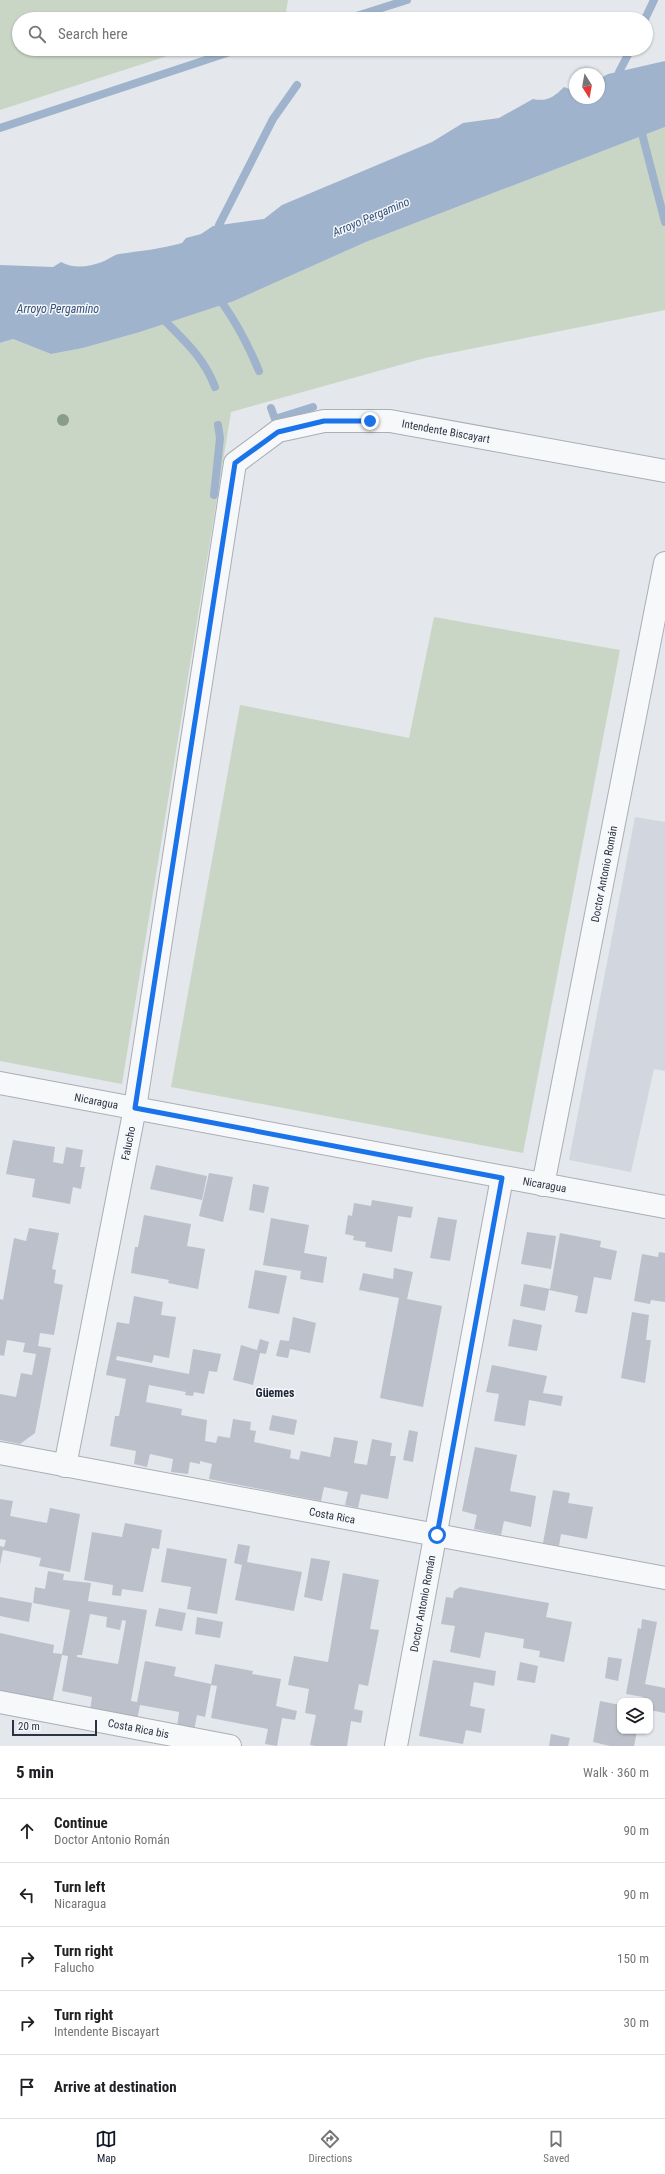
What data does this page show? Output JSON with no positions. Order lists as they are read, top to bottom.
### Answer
{
  "streets": {
    "street": [
      "Intendente Biscayart",
      "Doctor Antonio Román",
      "Nicaragua",
      "Falucho",
      "Costa Rica",
      "Costa Rica bis"
    ]
  },
  "crossings": [
    ["Intendente Biscayart", "Falucho"],
    ["Doctor Antonio Román", "Nicaragua"],
    ["Doctor Antonio Román", "Costa Rica"],
    ["Nicaragua", "Falucho"],
    ["Falucho", "Costa Rica"]
  ],
  "districts": ["Güemes"],
  "water": ["Arroyo Pergamino"],
  "scale_bar": "20 m",
  "north": "bottom",
  "page": {
    "search": "Search here",
    "scale": "20 m",
    "heading": ["5 min", "Walk · 360 m"],
    "list": [
      ["Continue", "Doctor Antonio Román", "90 m"],
      ["Turn left", "Nicaragua", "90 m"],
      ["Turn right", "Falucho", "150 m"],
      ["Turn right", "Intendente Biscayart", "30 m"],
      "Arrive at destination"
    ],
    "nav": ["Map", "Directions", "Saved"]
  }
}
